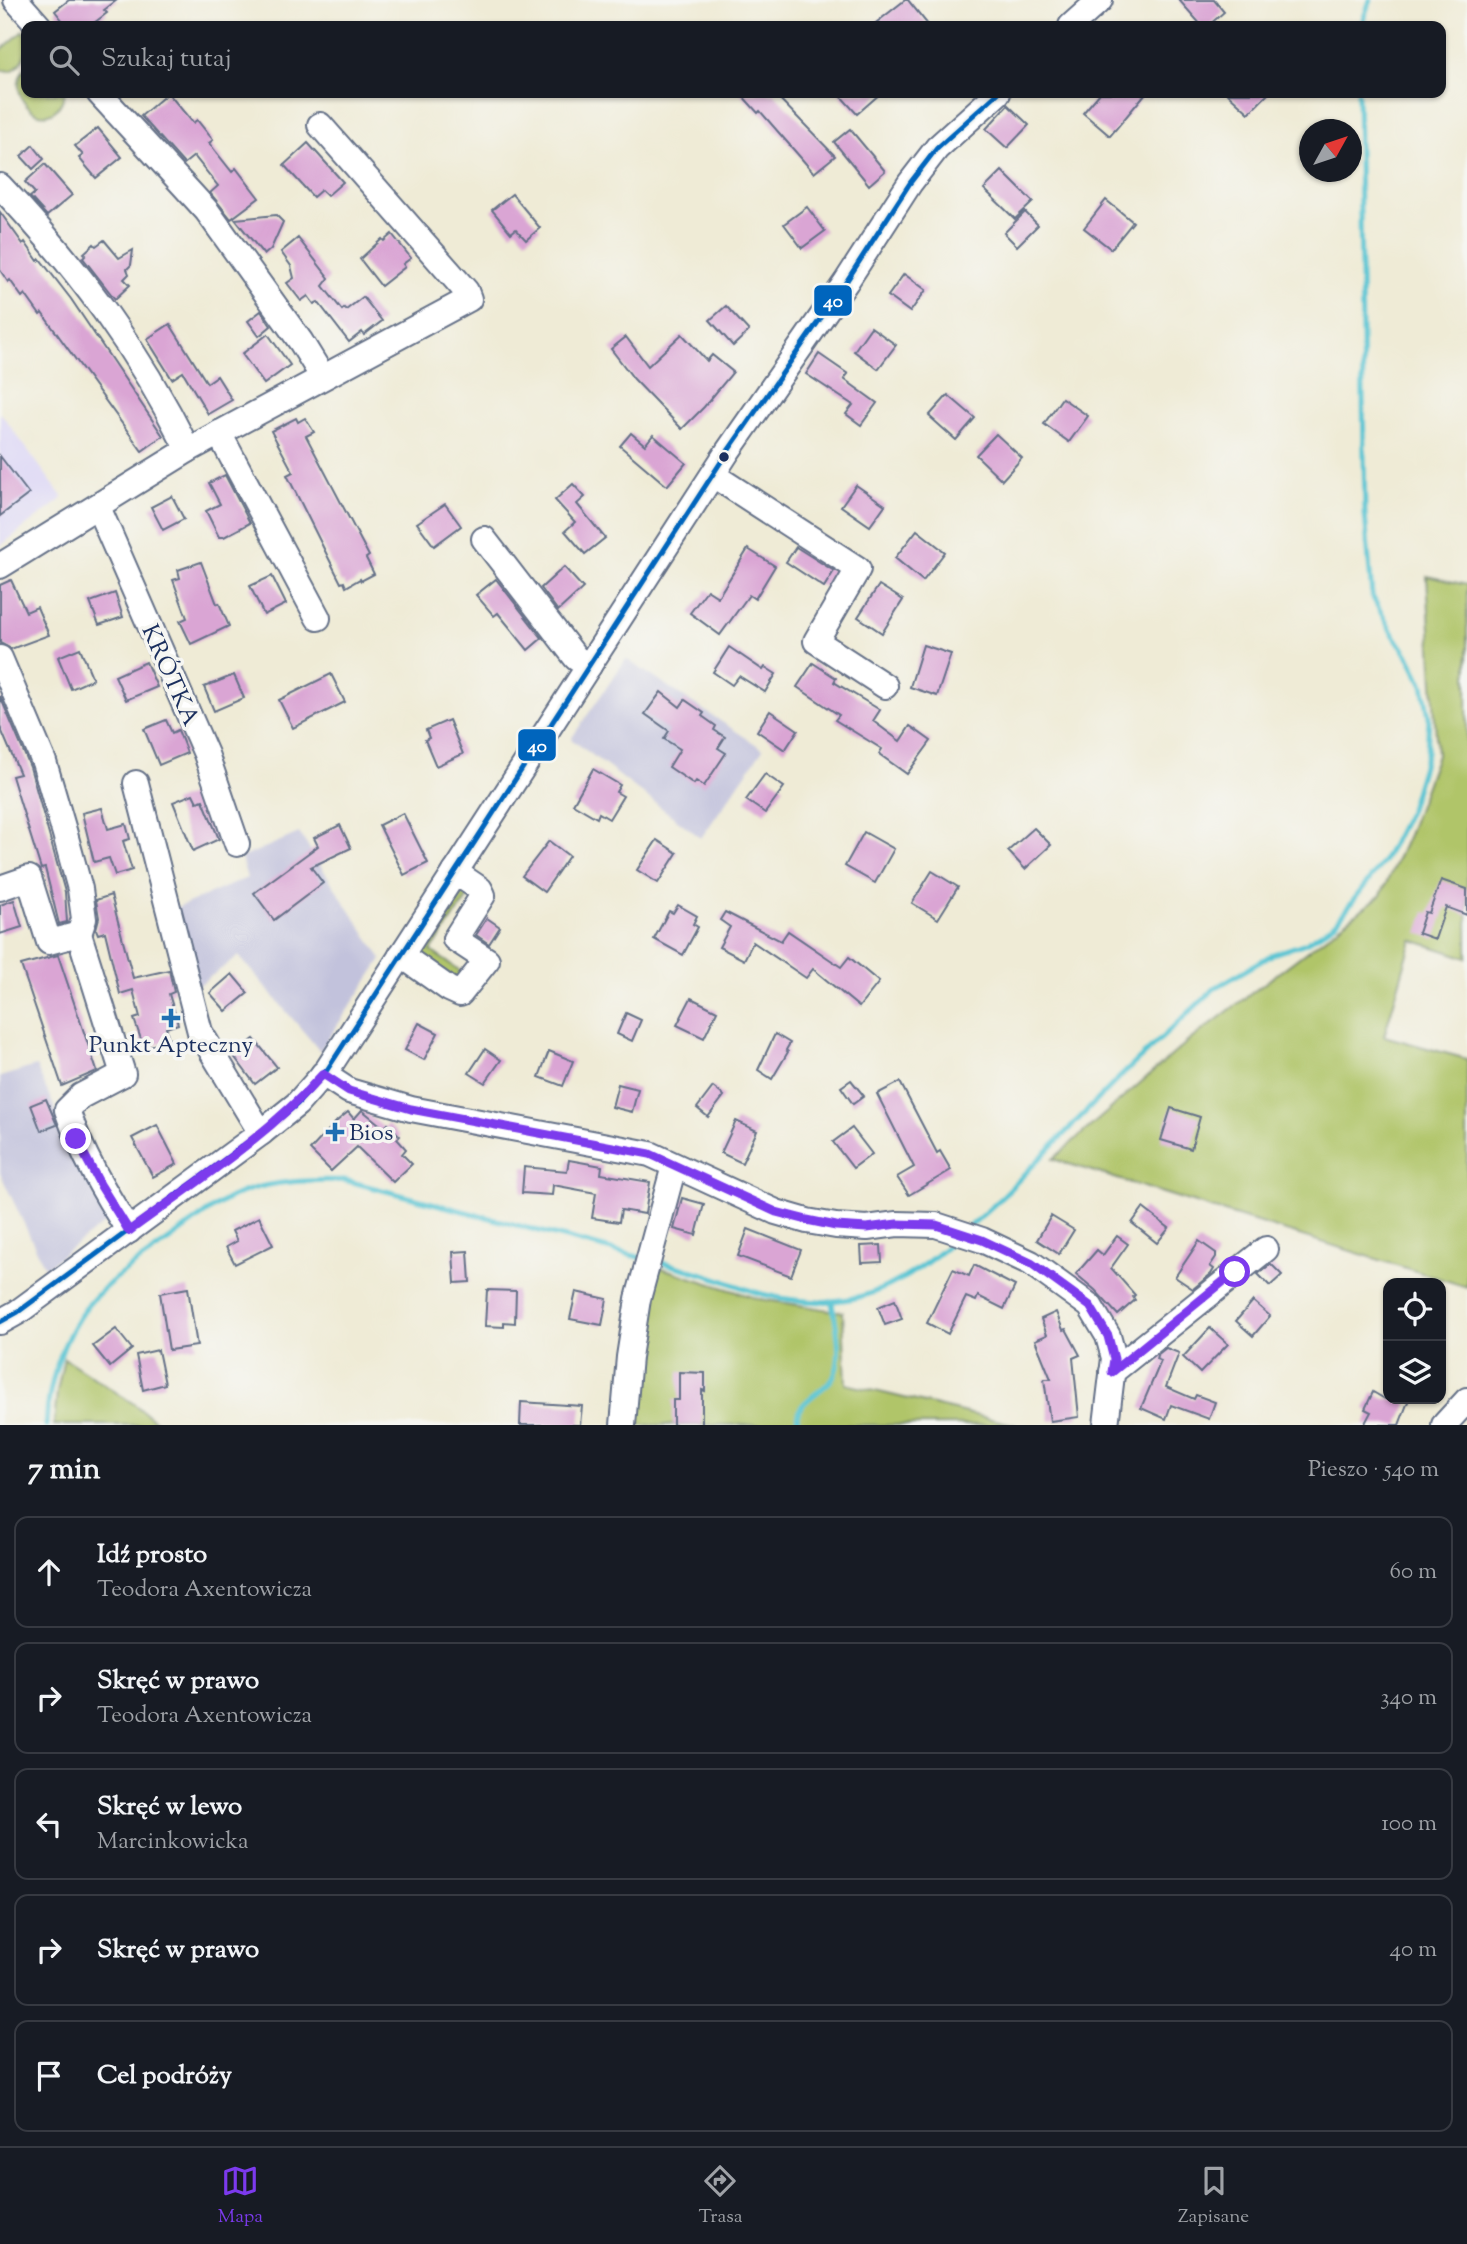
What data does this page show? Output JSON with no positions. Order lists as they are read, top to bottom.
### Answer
{
  "streets": {
    "street": ["KRÓTKA"]
  },
  "places": {
    "health": ["Punkt Apteczny", "Bios"]
  },
  "lines": ["transit line 40"],
  "north": "top right",
  "page": {
    "search": "Szukaj tutaj",
    "heading": ["7 min", "Pieszo · 540 m"],
    "list": [
      ["Idź prosto", "Teodora Axentowicza", "60 m"],
      ["Skręć w prawo", "Teodora Axentowicza", "340 m"],
      ["Skręć w lewo", "Marcinkowicka", "100 m"],
      ["Skręć w prawo", "40 m"],
      "Cel podróży"
    ],
    "nav": ["Mapa", "Trasa", "Zapisane"]
  }
}
